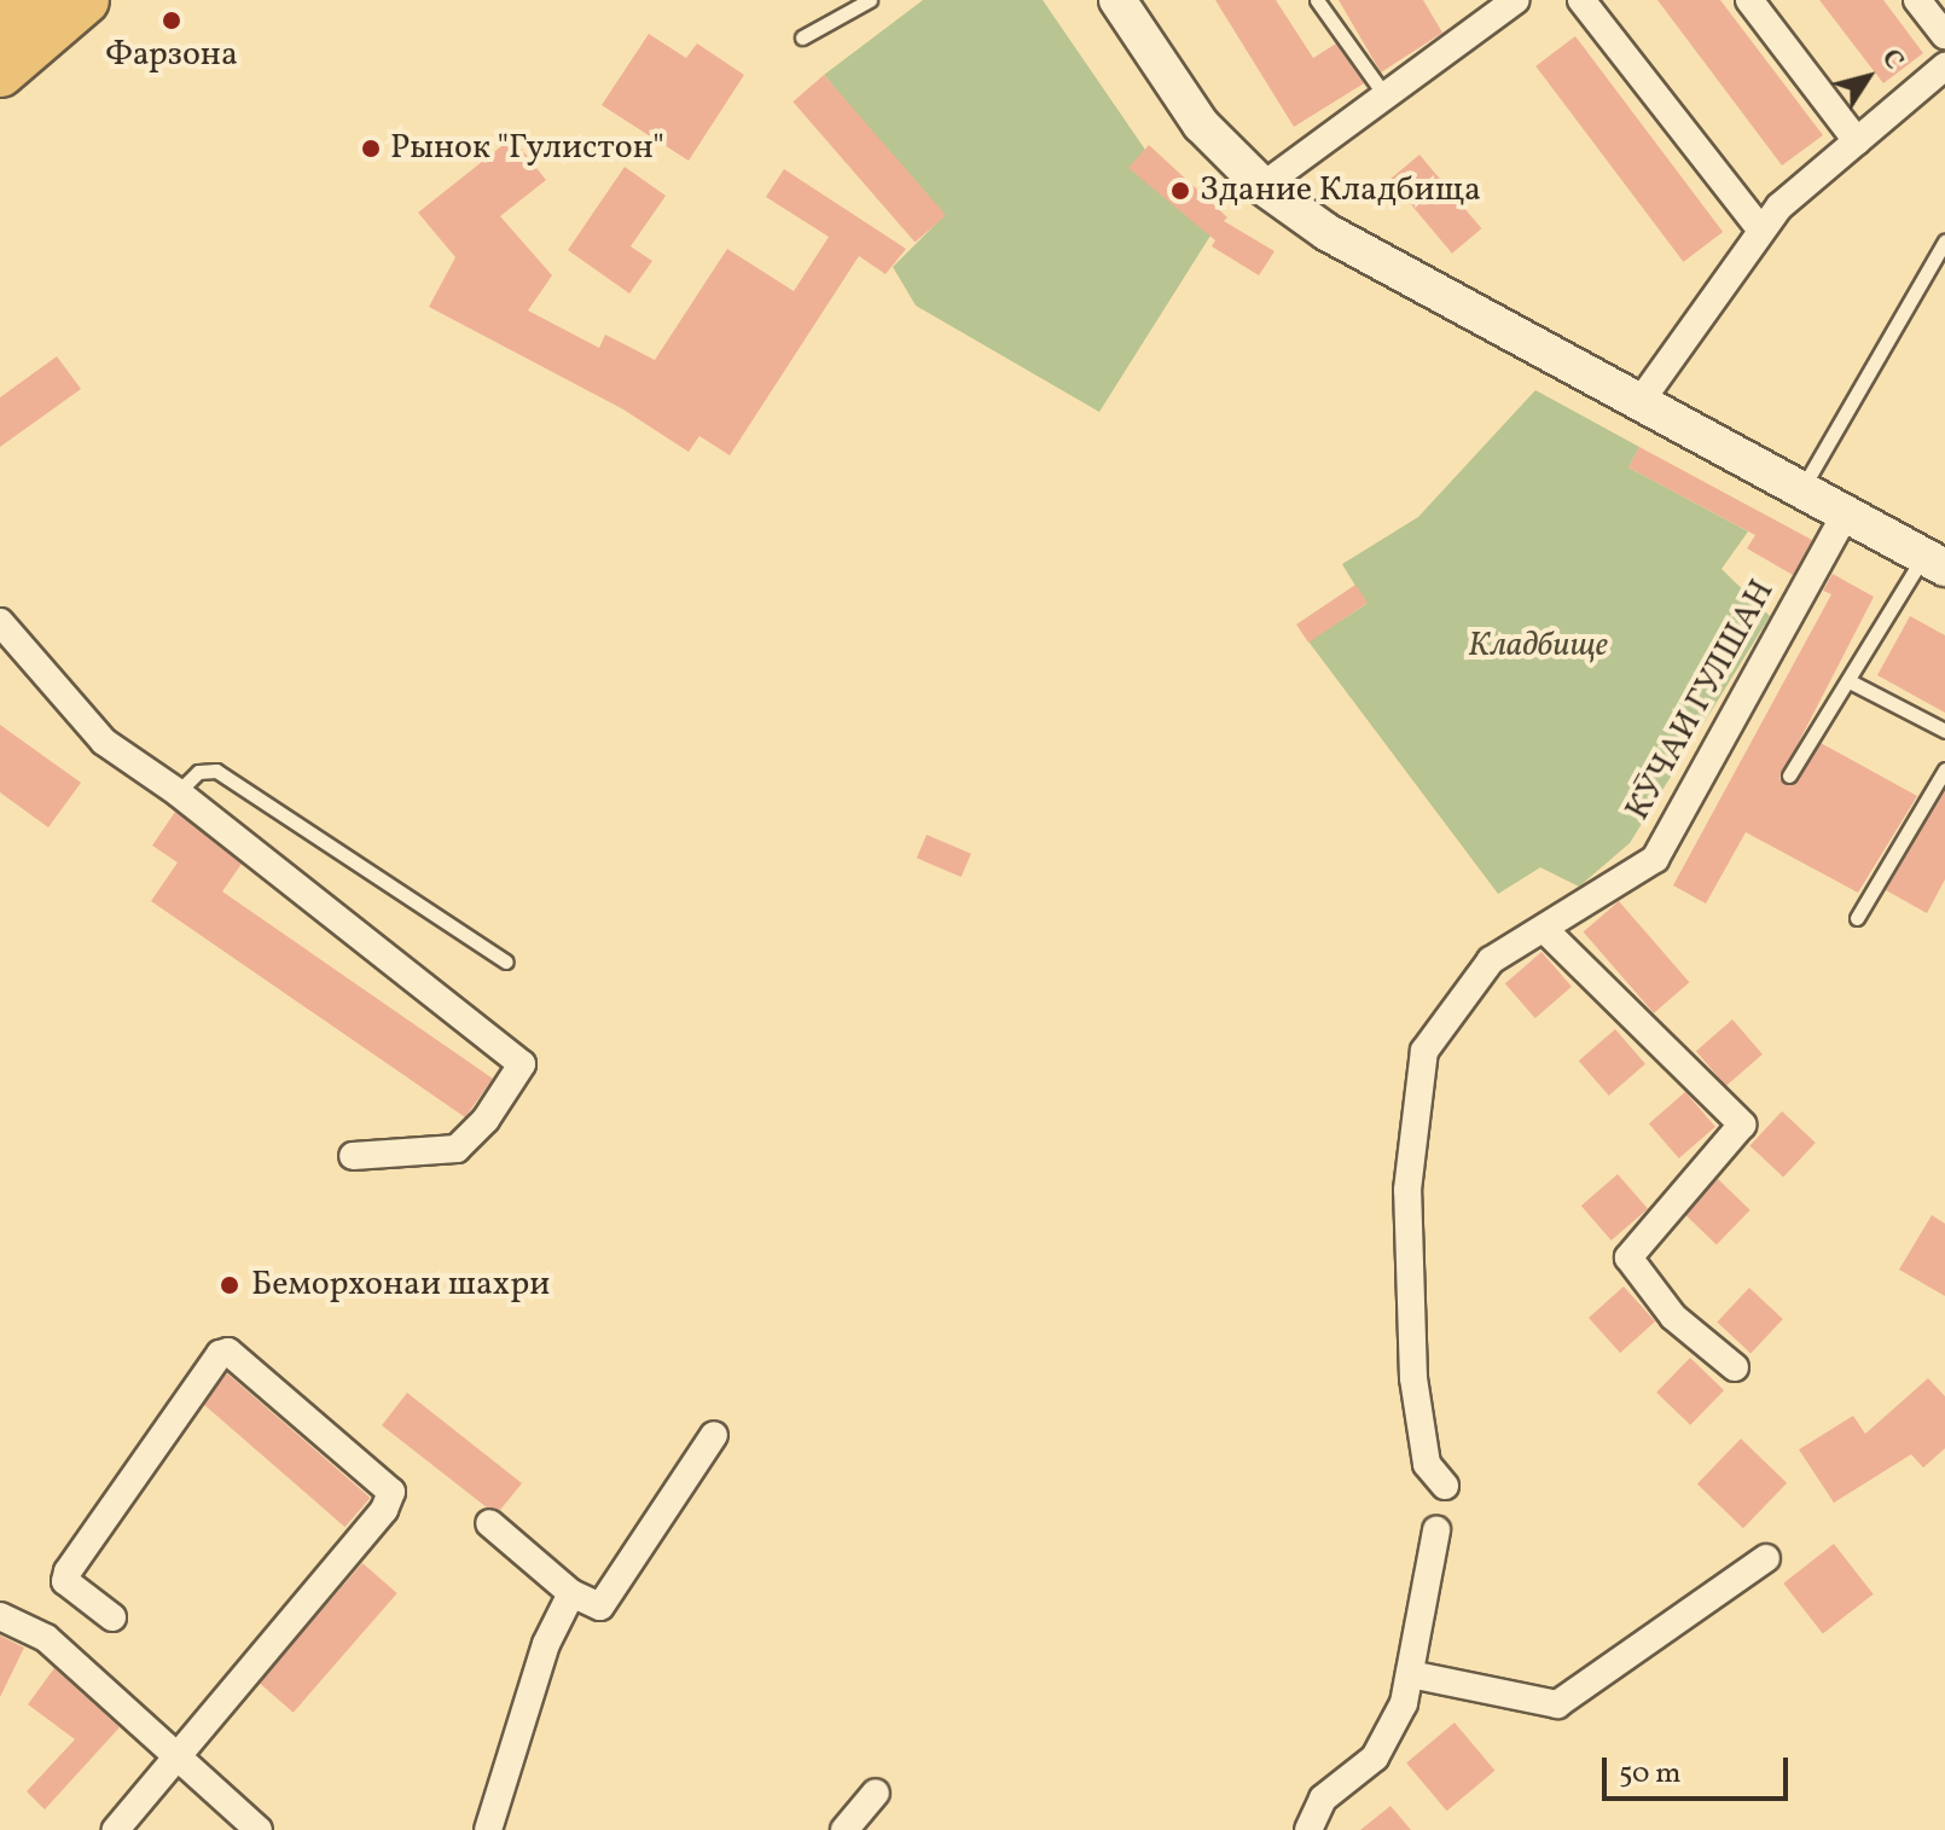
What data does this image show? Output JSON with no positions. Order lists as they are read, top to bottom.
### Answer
{
  "streets": {
    "street": ["КӮЧАИ ГУЛШАН"]
  },
  "parks": ["Кладбище"],
  "places": [
    "Фарзона",
    "Рынок \"Гулистон\"",
    "Здание Кладбища",
    "Беморхонаи шахри"
  ],
  "scale_bar": "50 m",
  "north": "top right"
}
